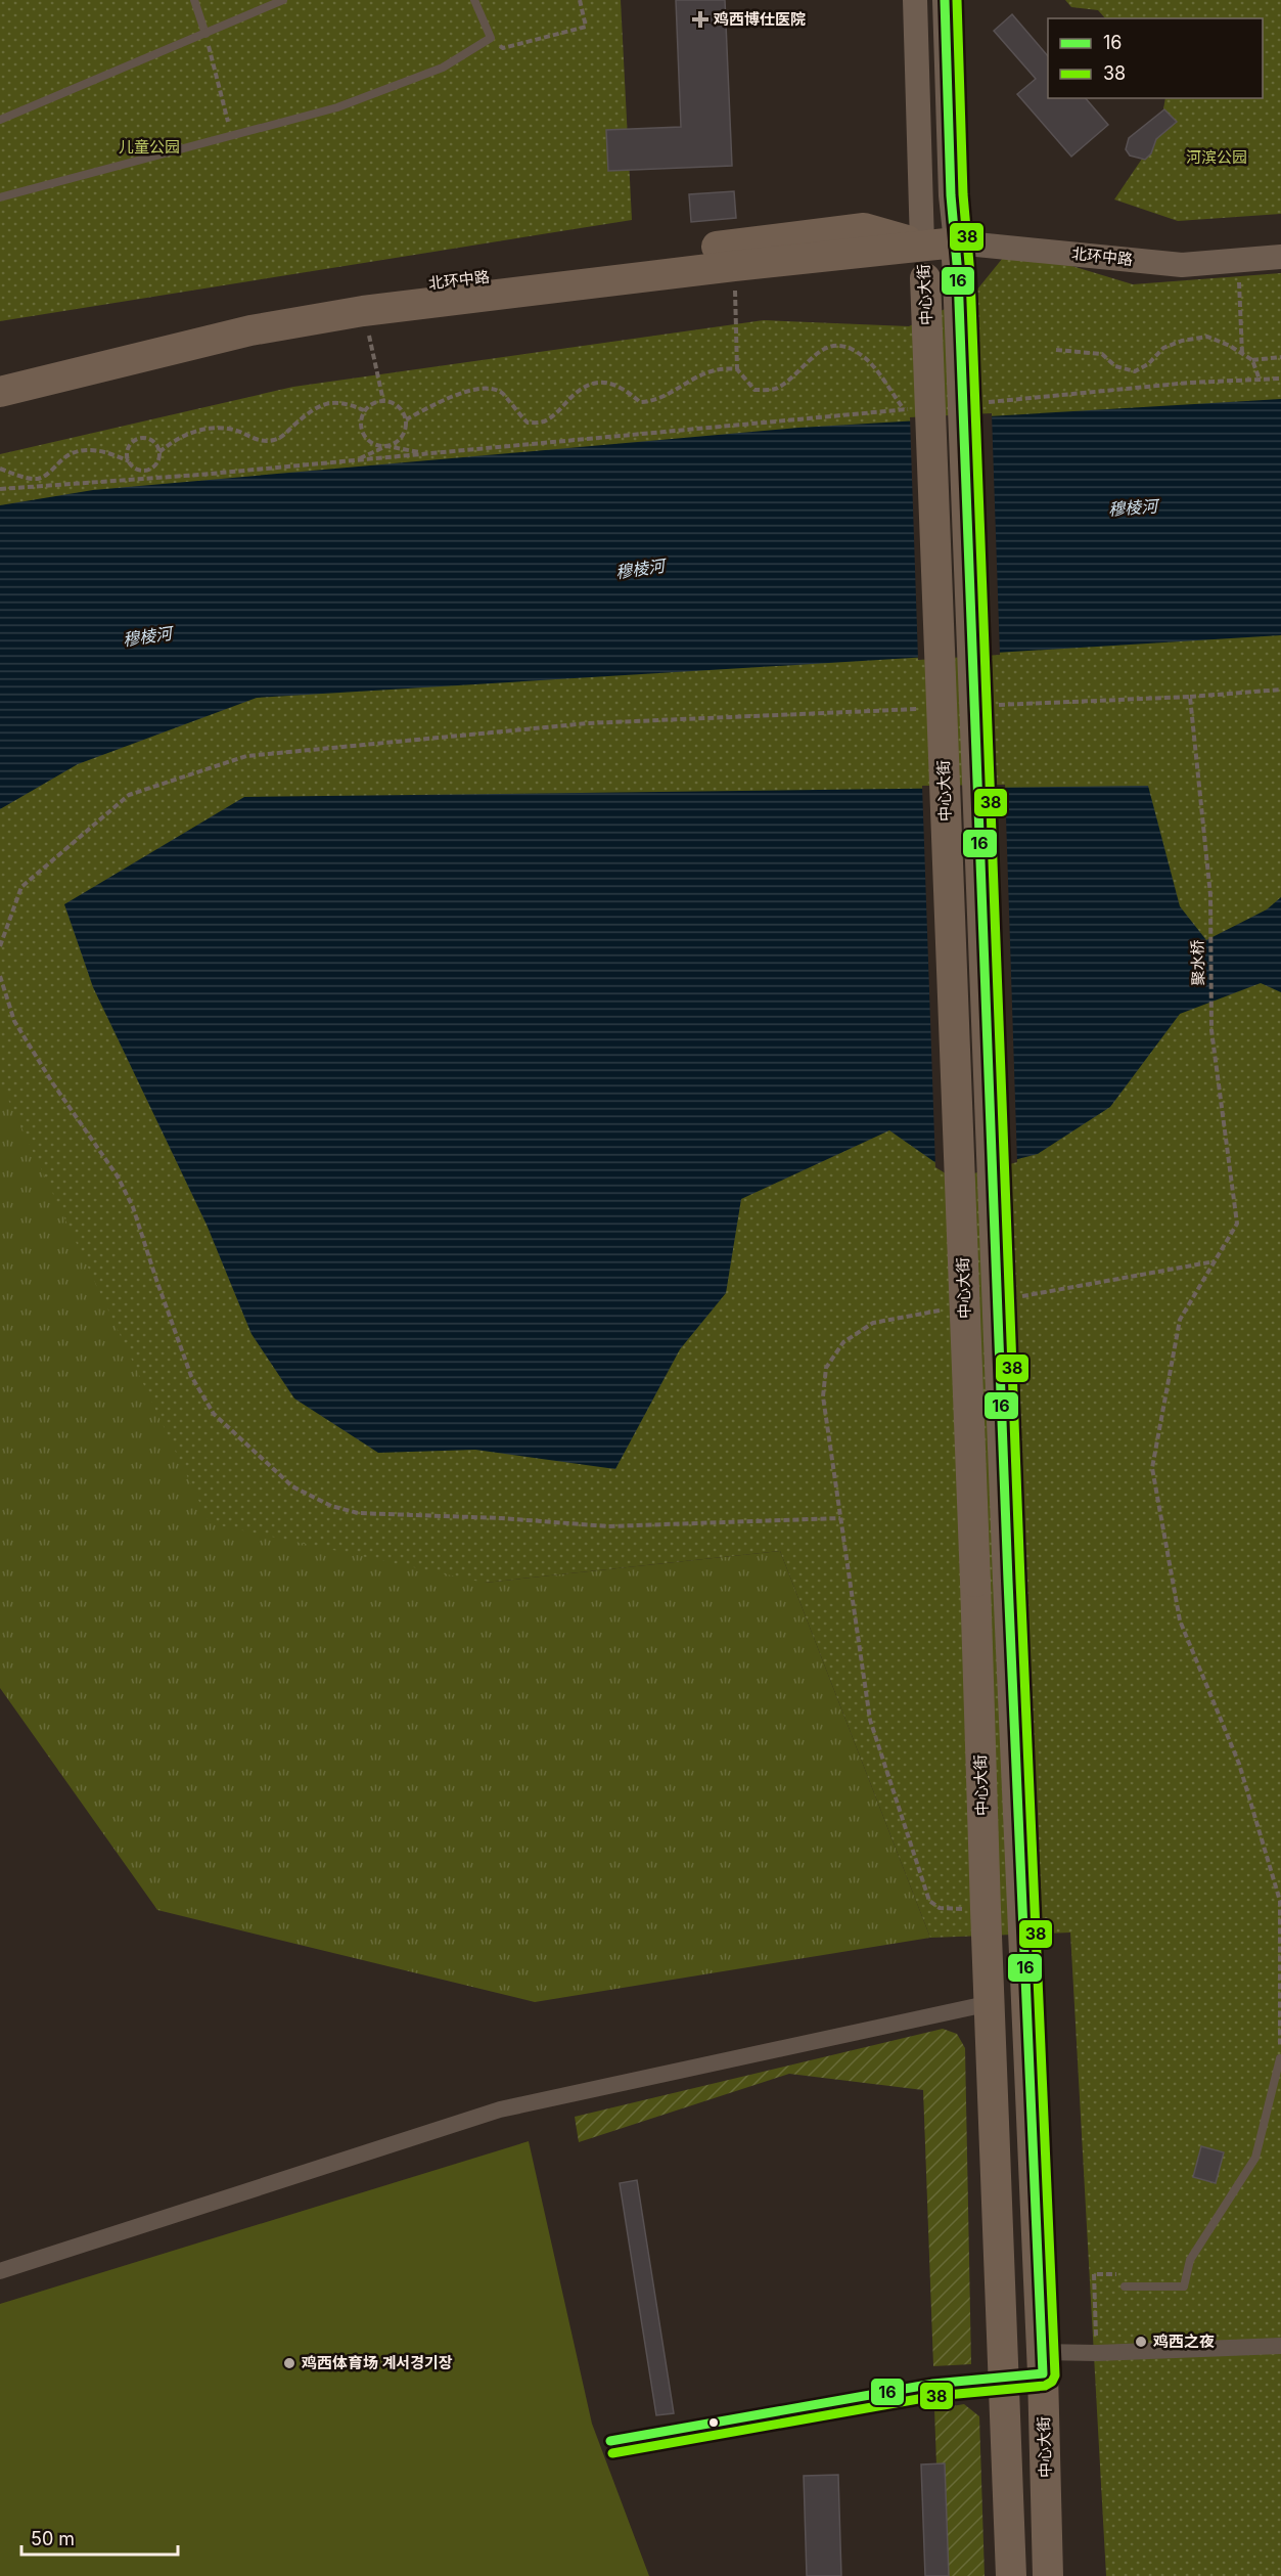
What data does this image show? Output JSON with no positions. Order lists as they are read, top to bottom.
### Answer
{
  "streets": {
    "highway": ["北环中路", "中心大街"],
    "path": ["聚水桥"]
  },
  "crossings": [
    ["北环中路", "中心大街"]
  ],
  "water": ["穆棱河"],
  "parks": ["儿童公园", "河滨公园"],
  "places": {
    "health": ["鸡西博仕医院"],
    "other": ["鸡西之夜", "鸡西体育场 계서경기장"]
  },
  "lines": ["transit line 16", "transit line 38"],
  "legend": ["16", "38"],
  "scale_bar": "50 m"
}
